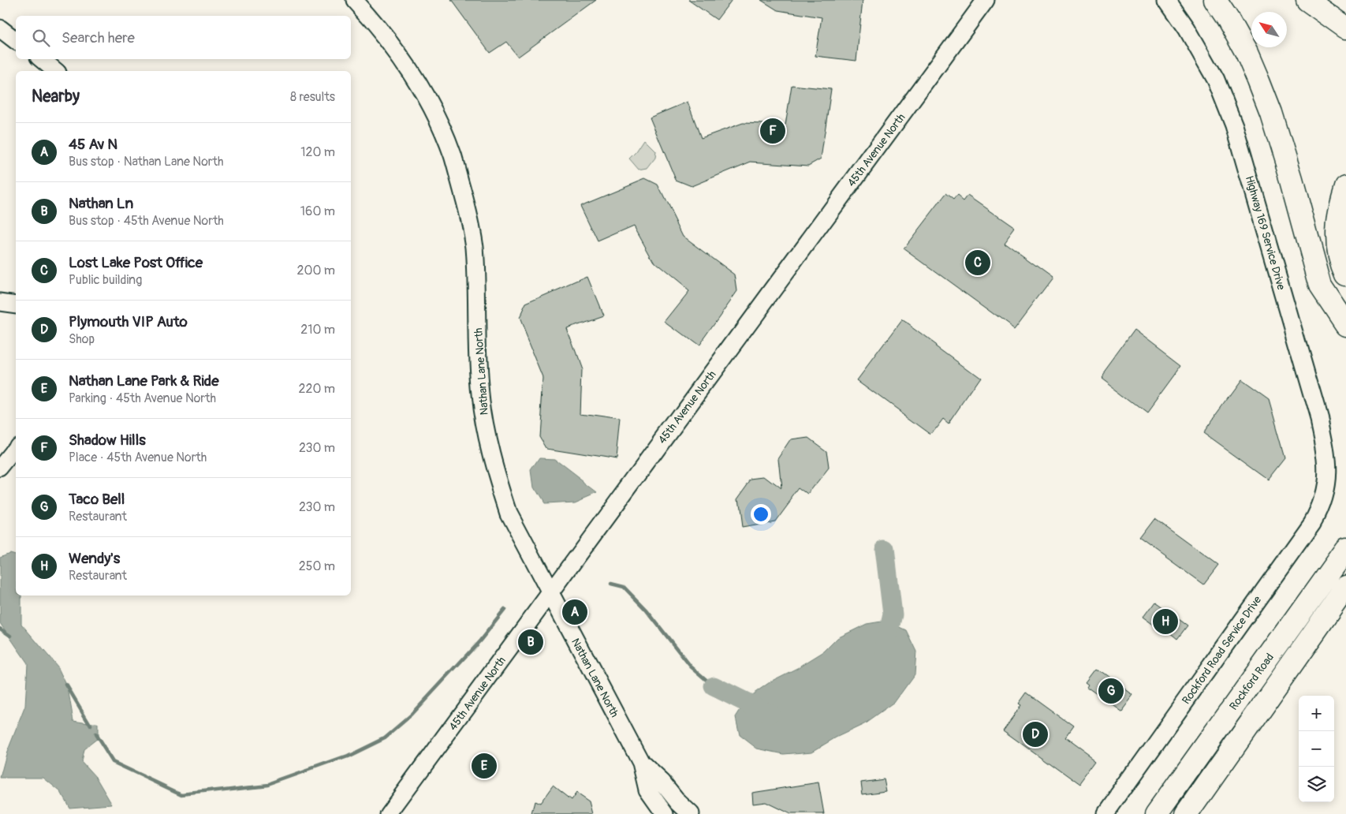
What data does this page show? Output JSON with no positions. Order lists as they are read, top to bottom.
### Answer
{
  "streets": {
    "main road": ["Rockford Road"],
    "street": [
      "45th Avenue North",
      "Highway 169 Service Drive",
      "Nathan Lane North",
      "Rockford Road Service Drive"
    ]
  },
  "crossings": [
    ["45th Avenue North", "Nathan Lane North"],
    ["Highway 169 Service Drive", "Rockford Road Service Drive"]
  ],
  "north": "top left",
  "page": {
    "search": "Search here",
    "heading": ["Nearby", "8 results"],
    "pins": [
      "F",
      "C",
      "A",
      "H",
      "B",
      "G",
      "D",
      "E"
    ],
    "list": [
      {
        "mark": "A",
        "name": "45 Av N",
        "note": "Bus stop · Nathan Lane North",
        "value": "120 m"
      },
      {
        "mark": "B",
        "name": "Nathan Ln",
        "note": "Bus stop · 45th Avenue North",
        "value": "160 m"
      },
      {
        "mark": "C",
        "name": "Lost Lake Post Office",
        "note": "Public building",
        "value": "200 m"
      },
      {
        "mark": "D",
        "name": "Plymouth VIP Auto",
        "note": "Shop",
        "value": "210 m"
      },
      {
        "mark": "E",
        "name": "Nathan Lane Park & Ride",
        "note": "Parking · 45th Avenue North",
        "value": "220 m"
      },
      {
        "mark": "F",
        "name": "Shadow Hills",
        "note": "Place · 45th Avenue North",
        "value": "230 m"
      },
      {
        "mark": "G",
        "name": "Taco Bell",
        "note": "Restaurant",
        "value": "230 m"
      },
      {
        "mark": "H",
        "name": "Wendy's",
        "note": "Restaurant",
        "value": "250 m"
      }
    ],
    "map_buttons": ["+", "−"]
  }
}
